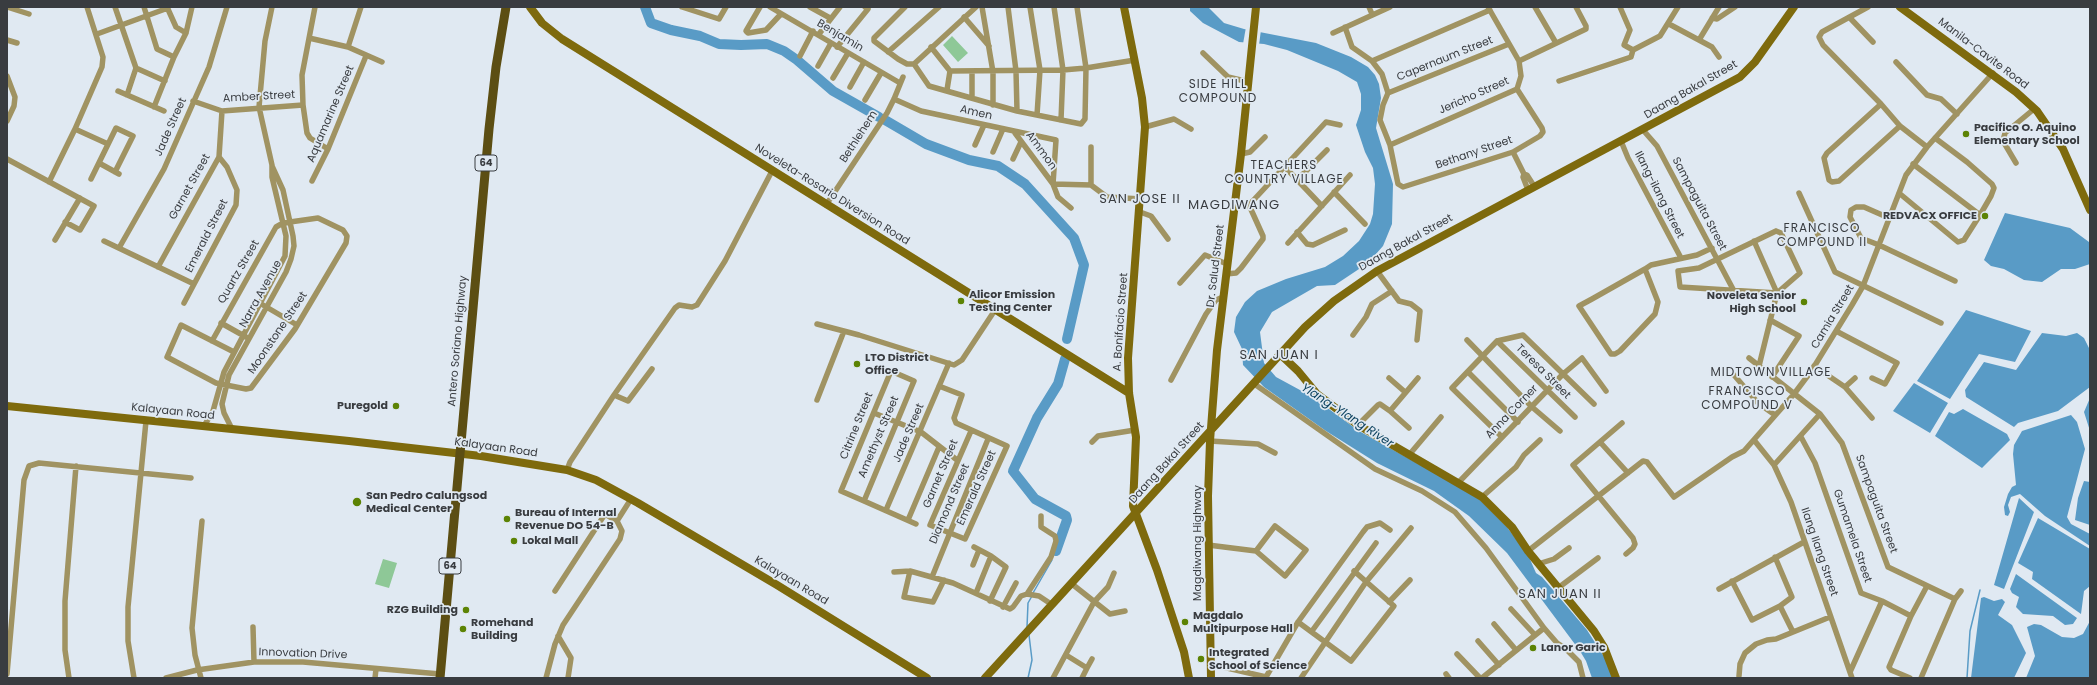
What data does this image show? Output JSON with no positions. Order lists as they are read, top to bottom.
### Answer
{
  "streets": {
    "main road": [
      "Manila-Cavite Road",
      "Daang Bakal Street",
      "64",
      "Noveleta-Rosario Diversion Road",
      "Dr. Salud Street",
      "A. Bonifacio Street",
      "Antero Soriano Highway",
      "Kalayaan Road",
      "Magdiwang Highway"
    ],
    "street": [
      "Benjamin",
      "Capernaum Street",
      "Jericho Street",
      "Amber Street",
      "Amen",
      "Aquamarine Street",
      "Jade Street",
      "Bethlehem",
      "Ammon",
      "Bethany Street",
      "Garnet Street",
      "Ilang-ilang Street",
      "Sampaguita Street",
      "Emerald Street",
      "Quartz Street",
      "Narra Avenue",
      "Camia Street",
      "Moonstone Street",
      "Teresa Street",
      "Anna Corner",
      "Citrine Street",
      "Amethyst Street",
      "Diamond Street",
      "Gumamela Street",
      "Ilang Ilang Street",
      "Innovation Drive"
    ]
  },
  "crossings": [
    ["Benjamin", "Bethlehem"],
    ["Manila-Cavite Road", "Camia Street"],
    ["Capernaum Street", "Bethany Street"],
    ["Daang Bakal Street", "Ilang-ilang Street"],
    ["Daang Bakal Street", "Sampaguita Street"],
    ["Daang Bakal Street", "Dr. Salud Street"],
    ["Daang Bakal Street", "A. Bonifacio Street"],
    ["Daang Bakal Street", "Magdiwang Highway"],
    ["Jericho Street", "Bethany Street"],
    ["Amber Street", "Jade Street"],
    ["Amber Street", "Garnet Street"],
    ["Amber Street", "Narra Avenue"],
    ["Amen", "Bethlehem"],
    ["Amen", "Ammon"],
    ["Bethlehem", "Noveleta-Rosario Diversion Road"],
    ["Garnet Street", "Emerald Street"],
    ["Garnet Street", "Diamond Street"],
    ["Noveleta-Rosario Diversion Road", "A. Bonifacio Street"],
    ["Sampaguita Street", "Camia Street"],
    ["Emerald Street", "Diamond Street"],
    ["Dr. Salud Street", "Magdiwang Highway"],
    ["Quartz Street", "Narra Avenue"],
    ["Quartz Street", "Moonstone Street"],
    ["Narra Avenue", "Moonstone Street"],
    ["Narra Avenue", "Kalayaan Road"],
    ["Camia Street", "Ilang Ilang Street"],
    ["Antero Soriano Highway", "Kalayaan Road"],
    ["Antero Soriano Highway", "Innovation Drive"],
    ["Teresa Street", "Anna Corner"],
    ["Citrine Street", "Amethyst Street"]
  ],
  "districts": [
    "SIDE HILL COMPOUND",
    "TEACHERS COUNTRY VILLAGE",
    "SAN JOSE II",
    "MAGDIWANG",
    "FRANCISCO COMPOUND II",
    "SAN JUAN I",
    "MIDTOWN VILLAGE",
    "FRANCISCO COMPOUND V",
    "SAN JUAN II"
  ],
  "water": ["Ylang-Ylang River"],
  "places": [
    "Pacifico O. Aquino Elementary School",
    "REDVACX OFFICE",
    "Alicor Emission Testing Center",
    "Noveleta Senior High School",
    "LTO District Office",
    "Puregold",
    "San Pedro Calungsod Medical Center",
    "Bureau of Internal Revenue DO 54-B",
    "Lokal Mall",
    "RZG Building",
    "Magdalo Multipurpose Hall",
    "Romehand Building",
    "Lanor Garic",
    "Integrated School of Science"
  ]
}
